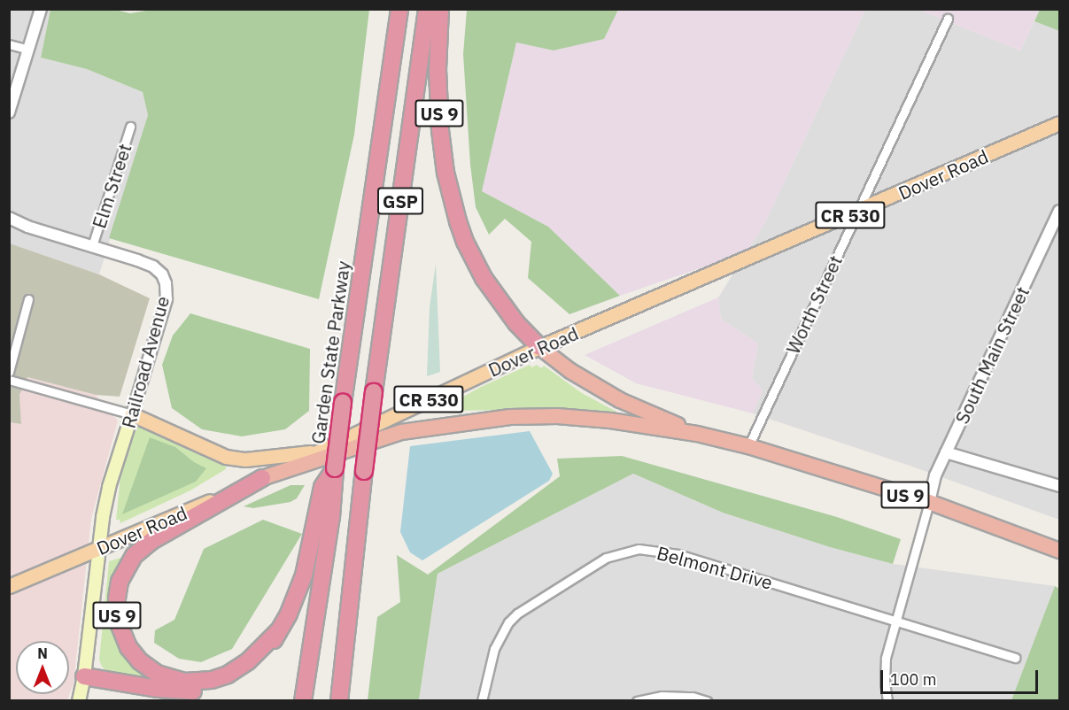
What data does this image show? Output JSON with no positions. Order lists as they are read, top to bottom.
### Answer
{
  "streets": {
    "highway": ["US 9", "GSP", "Garden State Parkway"],
    "main road": ["Dover Road", "CR 530", "Railroad Avenue"],
    "street": [
      "Elm Street",
      "Worth Street",
      "South Main Street",
      "Belmont Drive"
    ]
  },
  "crossings": [
    ["US 9", "Dover Road"],
    ["US 9", "Worth Street"],
    ["US 9", "Garden State Parkway"],
    ["US 9", "South Main Street"],
    ["Dover Road", "Worth Street"],
    ["Dover Road", "Railroad Avenue"],
    ["Elm Street", "Railroad Avenue"]
  ],
  "scale_bar": "100 m",
  "north": "top"
}
